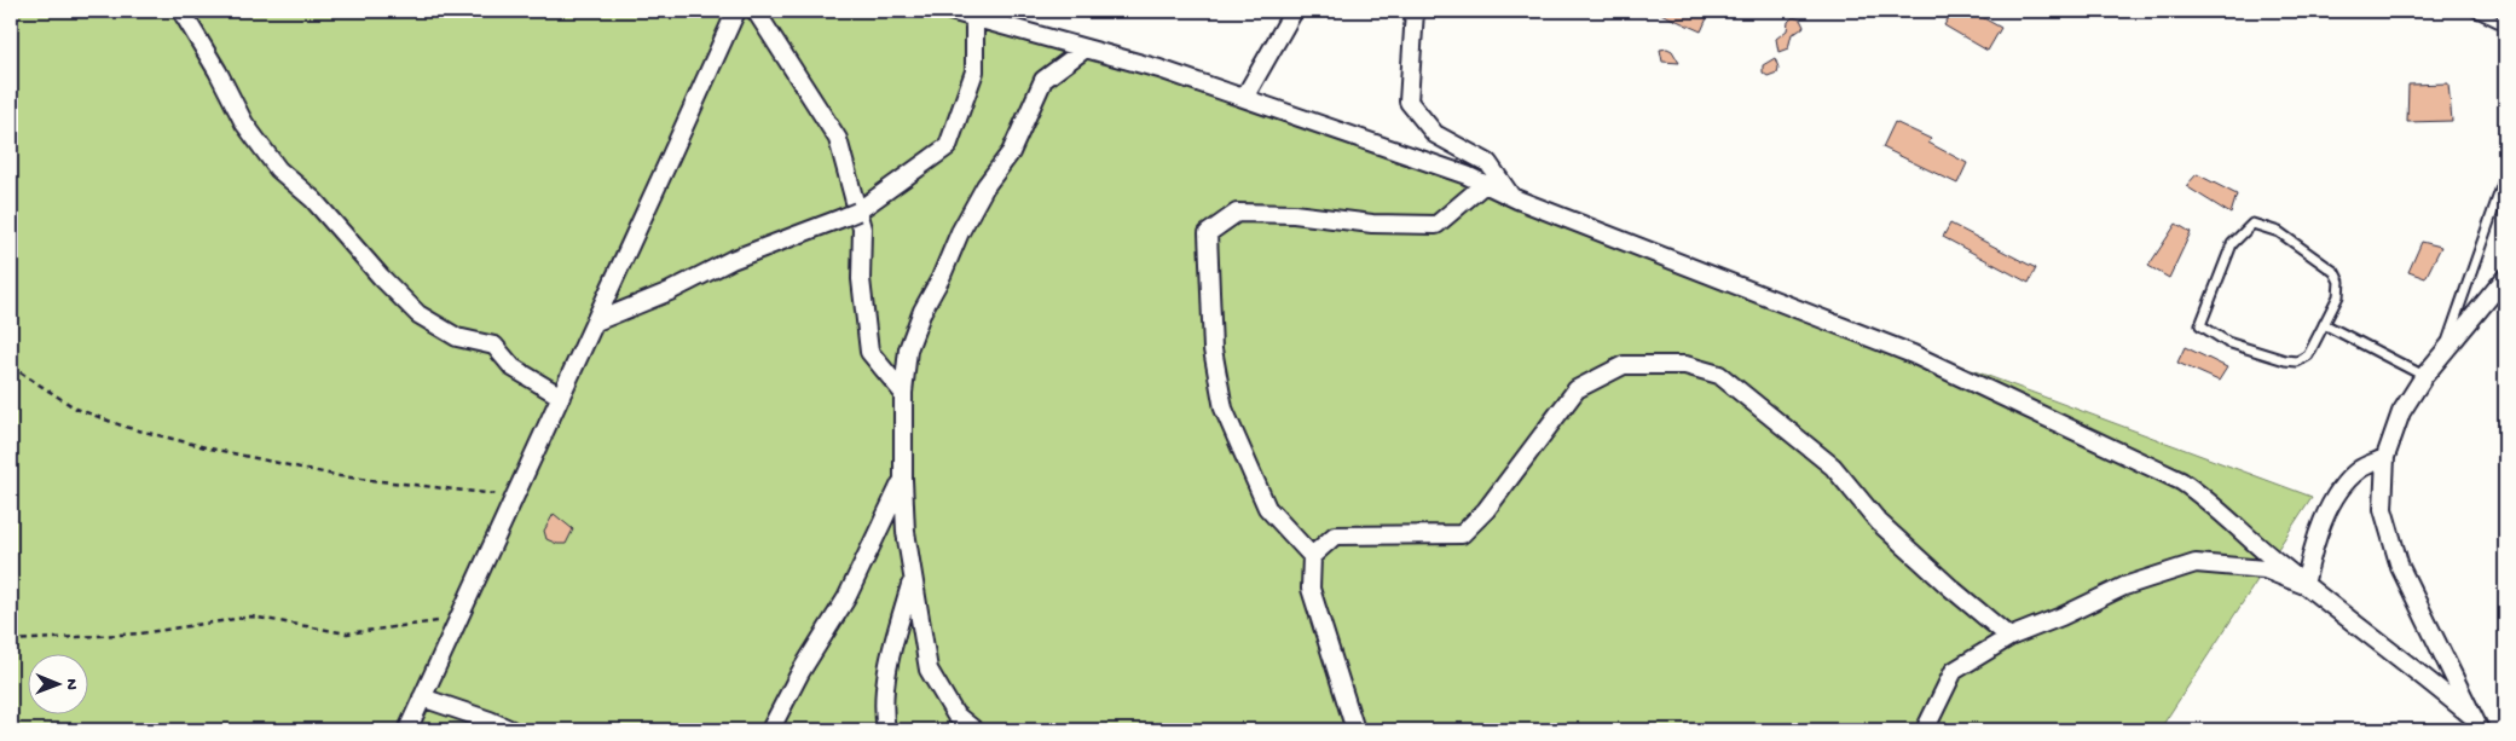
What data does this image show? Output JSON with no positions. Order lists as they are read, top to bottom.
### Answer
{
  "north": "right"
}
